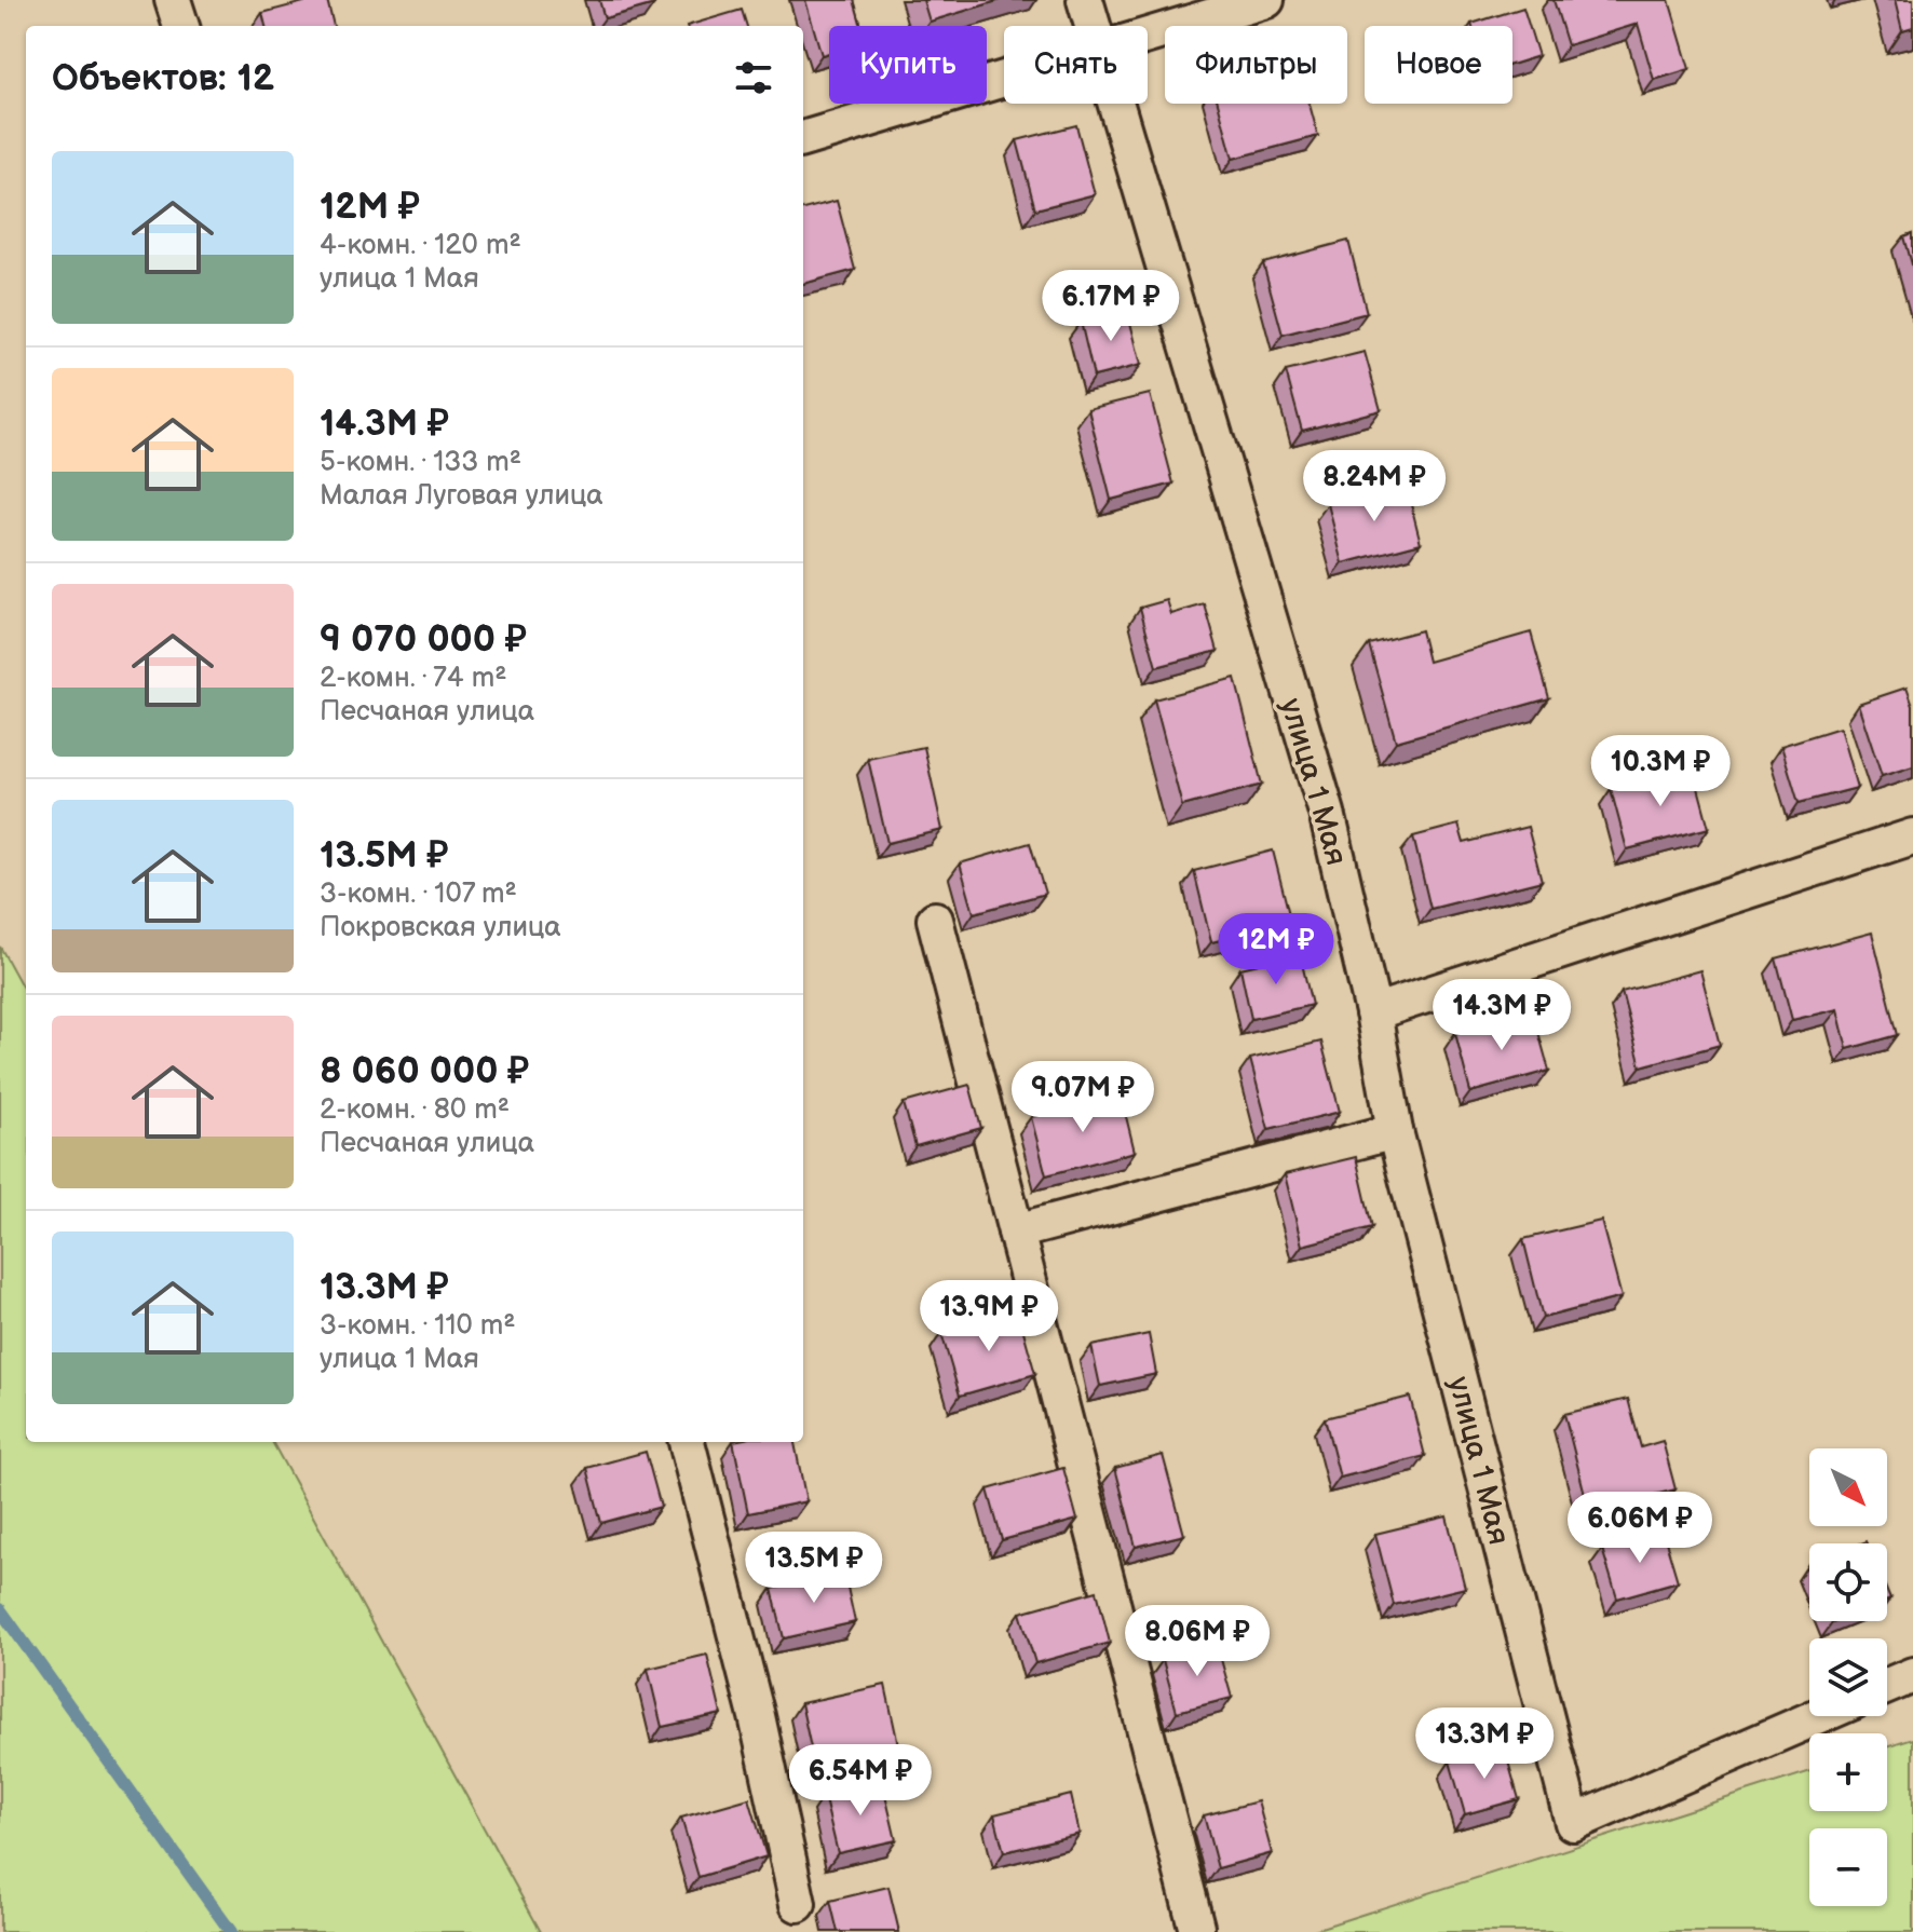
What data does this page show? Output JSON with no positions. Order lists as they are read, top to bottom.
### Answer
{
  "streets": {
    "street": ["улица 1 Мая"]
  },
  "north": "bottom right",
  "page": {
    "chip": [
      "Купить",
      "Снять",
      "Фильтры",
      "Новое"
    ],
    "heading": "Объектов: 12",
    "list": [
      {
        "name": "12M ₽",
        "note": "4-комн. · 120 m² · улица 1 Мая"
      },
      {
        "name": "14.3M ₽",
        "note": "5-комн. · 133 m² · Малая Луговая улица"
      },
      {
        "name": "9 070 000 ₽",
        "note": "2-комн. · 74 m² · Песчаная улица"
      },
      {
        "name": "13.5M ₽",
        "note": "3-комн. · 107 m² · Покровская улица"
      },
      {
        "name": "8 060 000 ₽",
        "note": "2-комн. · 80 m² · Песчаная улица"
      },
      {
        "name": "13.3M ₽",
        "note": "3-комн. · 110 m² · улица 1 Мая"
      }
    ],
    "price": [
      "6.17M ₽",
      "8.24M ₽",
      "10.3M ₽",
      "12M ₽",
      "14.3M ₽",
      "9.07M ₽",
      "13.9M ₽",
      "6.06M ₽",
      "13.5M ₽",
      "8.06M ₽",
      "13.3M ₽",
      "6.54M ₽"
    ],
    "map_buttons": ["+", "−"]
  }
}
